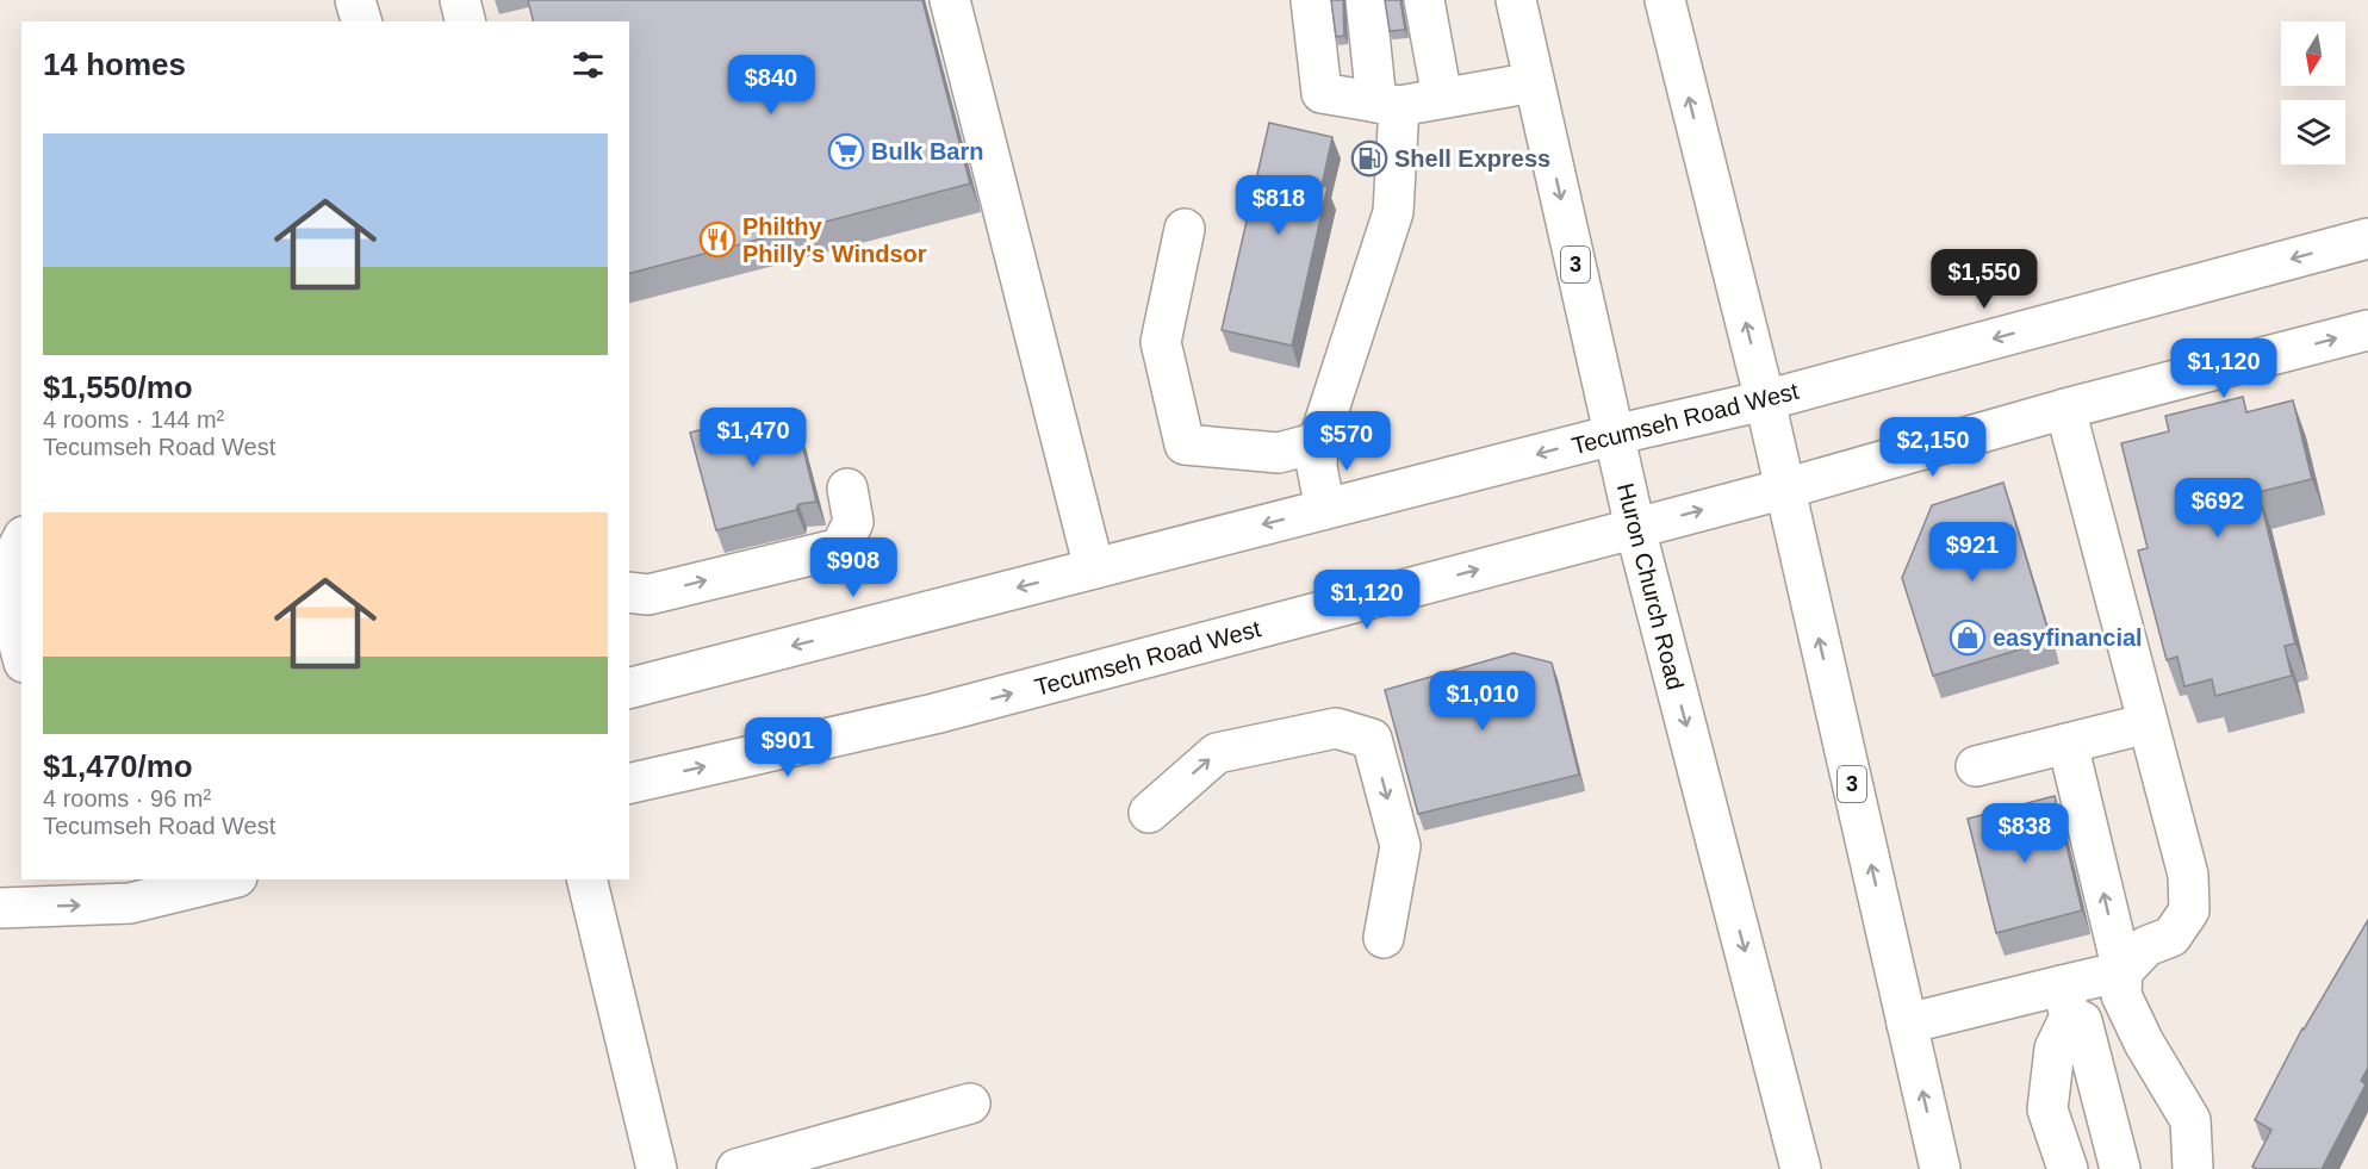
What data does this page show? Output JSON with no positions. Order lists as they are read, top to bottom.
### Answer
{
  "streets": {
    "main road": ["3", "Tecumseh Road West", "Huron Church Road"]
  },
  "crossings": [
    ["3", "Tecumseh Road West"],
    ["Tecumseh Road West", "Huron Church Road"]
  ],
  "places": {
    "supermarket": ["Bulk Barn"],
    "fuel station": ["Shell Express"],
    "restaurant": ["Philthy Philly's Windsor"],
    "shop": ["easyfinancial"]
  },
  "north": "bottom",
  "page": {
    "heading": "14 homes",
    "price": [
      "$840",
      "$818",
      "$1,550",
      "$1,120",
      "$1,470",
      "$570",
      "$2,150",
      "$692",
      "$921",
      "$908",
      "$1,120",
      "$1,010",
      "$901",
      "$838"
    ],
    "list": [
      {
        "name": "$1,550/mo",
        "note": "4 rooms · 144 m² · Tecumseh Road West"
      },
      {
        "name": "$1,470/mo",
        "note": "4 rooms · 96 m² · Tecumseh Road West"
      }
    ]
  }
}
